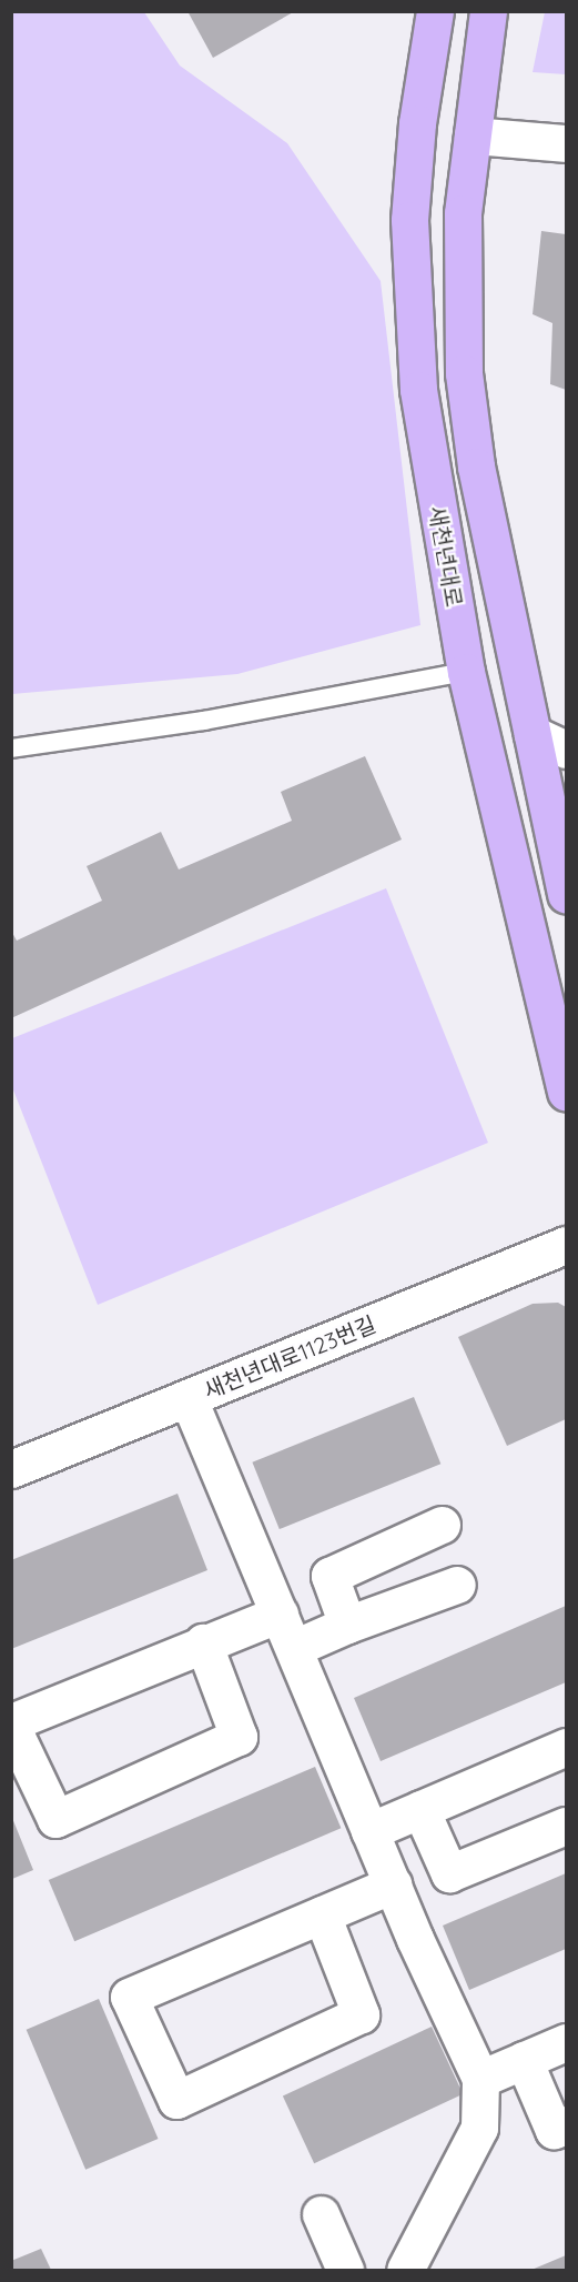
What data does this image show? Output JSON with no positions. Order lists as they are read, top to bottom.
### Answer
{
  "streets": {
    "main road": ["새천년대로"],
    "street": ["새천년대로1123번길"]
  }
}
